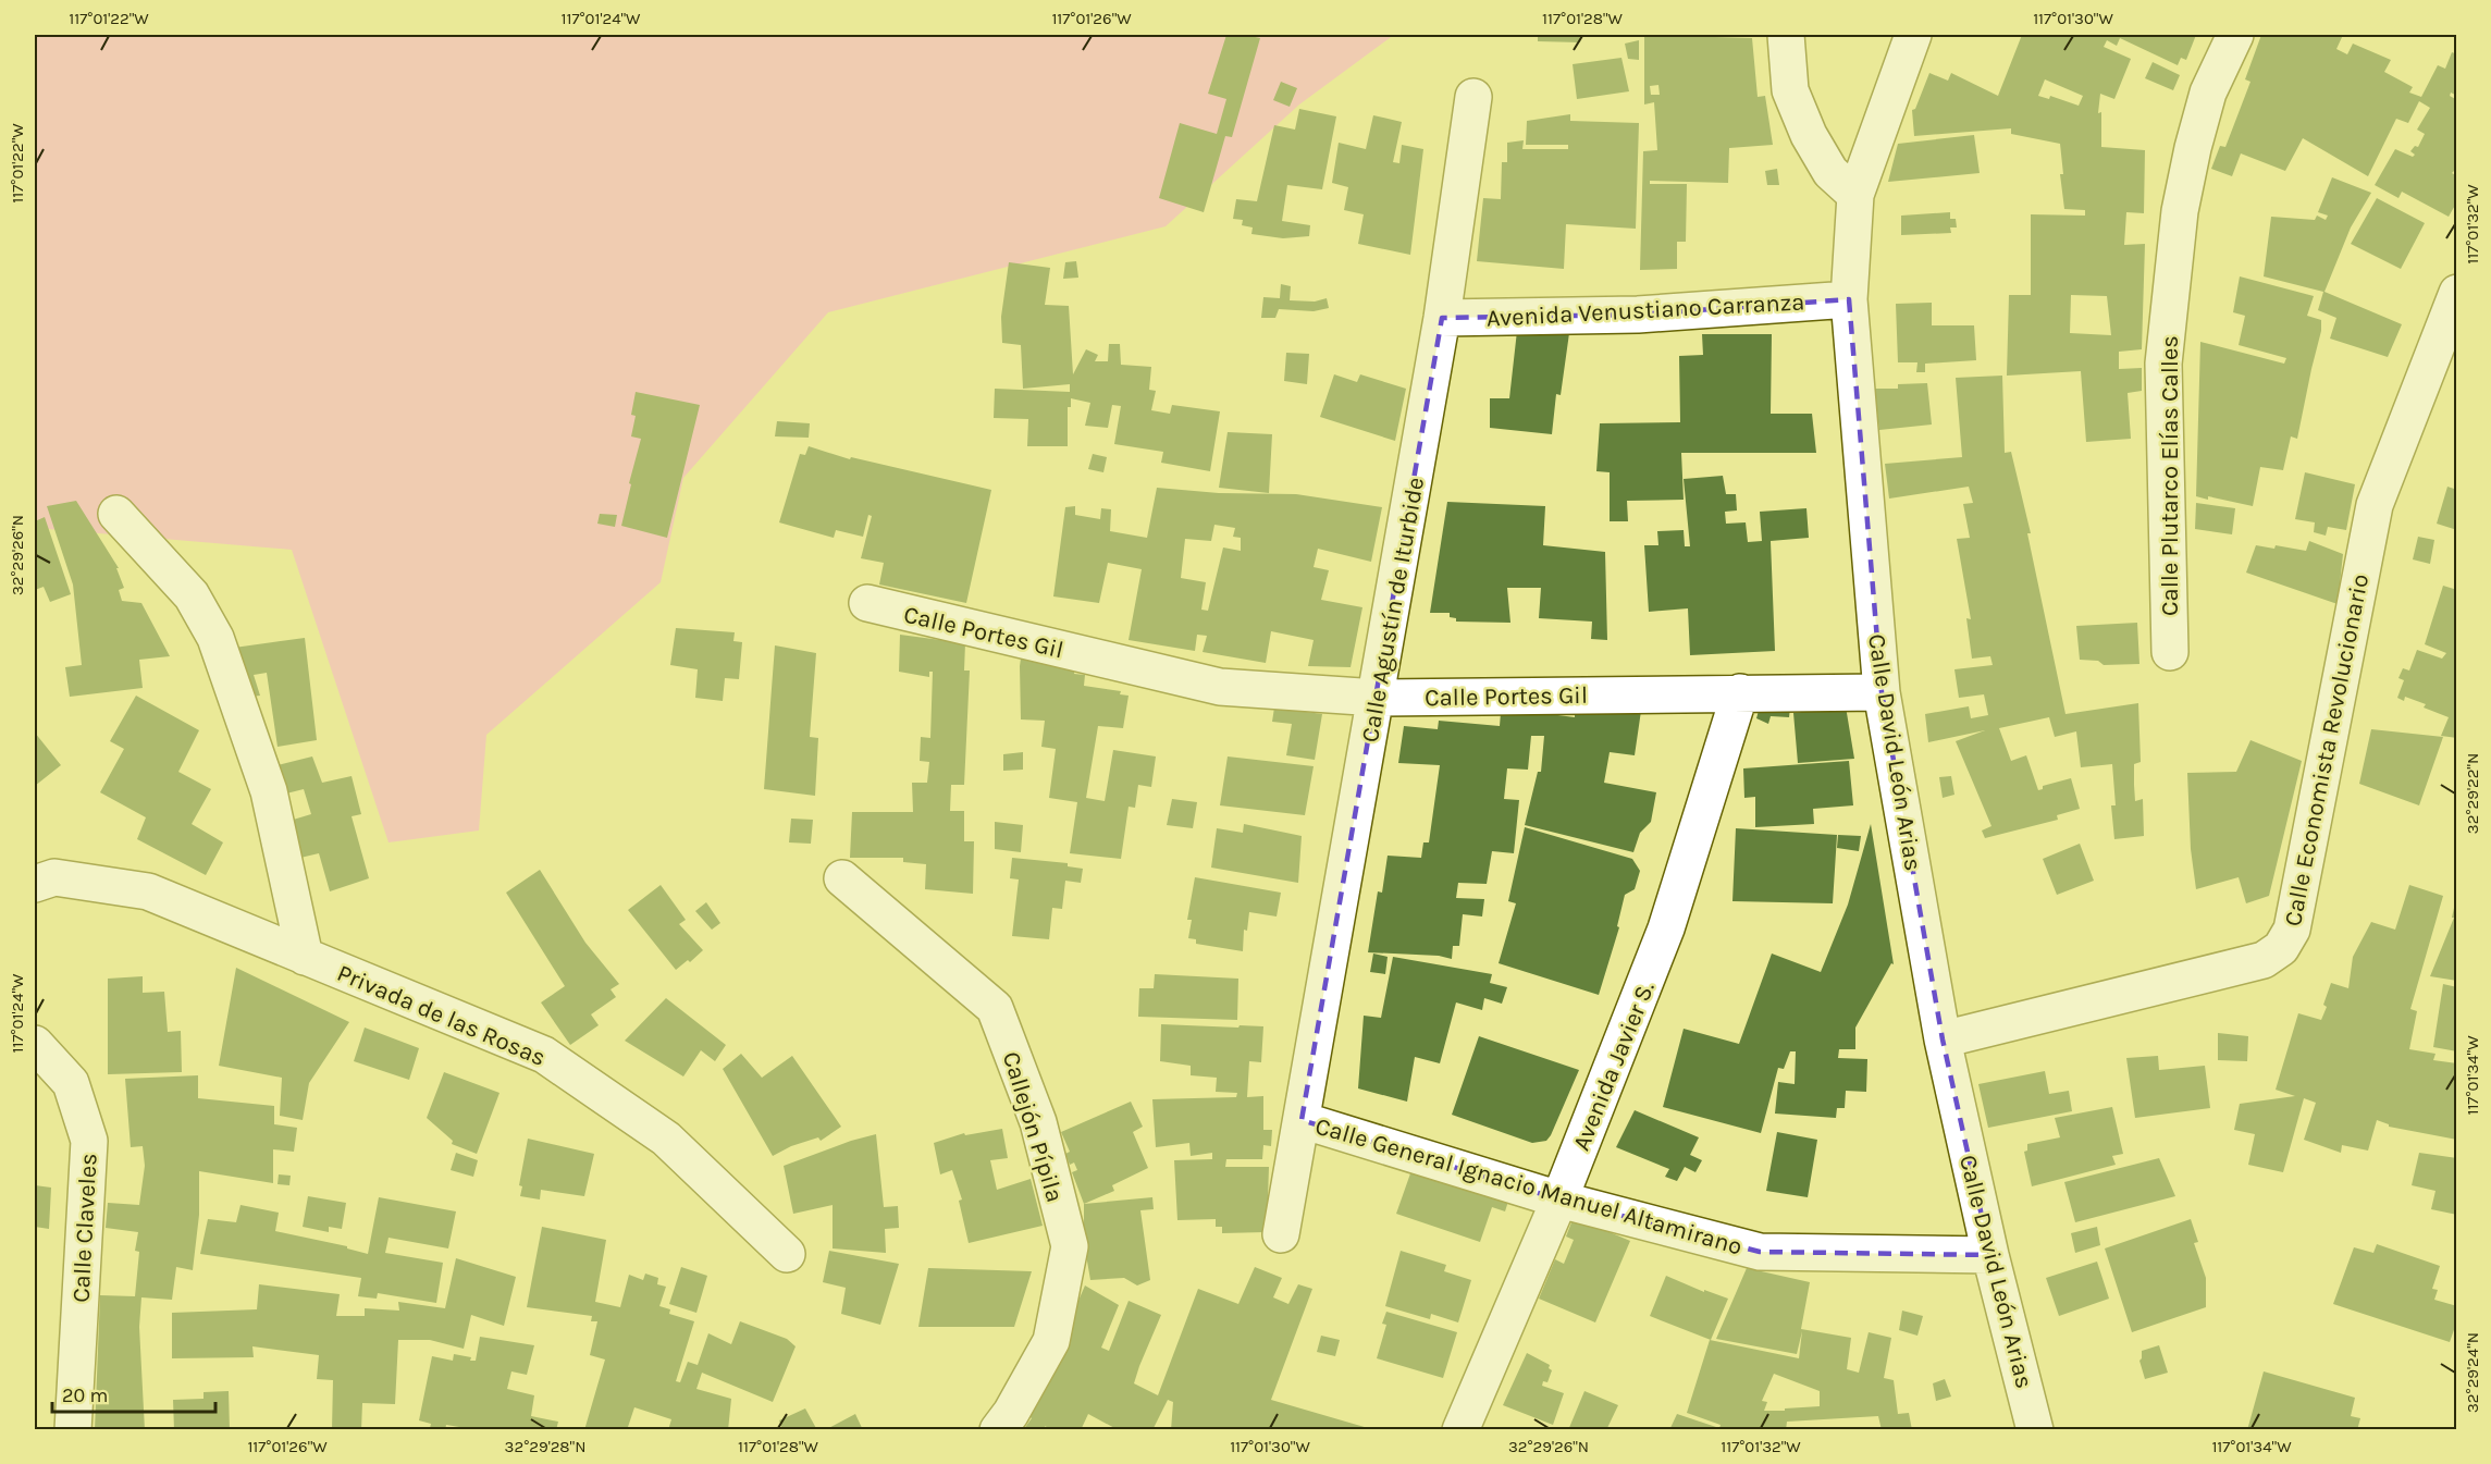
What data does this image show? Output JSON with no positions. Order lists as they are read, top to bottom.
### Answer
{
  "streets": {
    "street": [
      "Avenida Venustiano Carranza",
      "Calle Plutarco Elías Calles",
      "Calle Agustín de Iturbide",
      "Calle Portes Gil",
      "Calle Economista Revolucionario",
      "Calle David León Arias",
      "Privada de las Rosas",
      "Avenida Javier S.",
      "Callejón Pípila",
      "Calle General Ignacio Manuel Altamirano",
      "Calle Claveles"
    ]
  },
  "crossings": [
    ["Avenida Venustiano Carranza", "Calle Agustín de Iturbide"],
    ["Avenida Venustiano Carranza", "Calle David León Arias"],
    ["Calle Agustín de Iturbide", "Calle Portes Gil"],
    ["Calle Agustín de Iturbide", "Calle General Ignacio Manuel Altamirano"],
    ["Calle Portes Gil", "Calle David León Arias"],
    ["Calle Portes Gil", "Avenida Javier S."],
    ["Calle Economista Revolucionario", "Calle David León Arias"],
    ["Calle David León Arias", "Calle General Ignacio Manuel Altamirano"],
    ["Avenida Javier S.", "Calle General Ignacio Manuel Altamirano"]
  ],
  "scale_bar": "20 m",
  "coordinates": [
    "117°01'22\"W",
    "117°01'24\"W",
    "117°01'26\"W",
    "117°01'28\"W",
    "117°01'30\"W",
    "117°01'32\"W",
    "32°29'26\"N",
    "32°29'22\"N",
    "117°01'34\"W",
    "32°29'24\"N",
    "32°29'28\"N"
  ]
}
